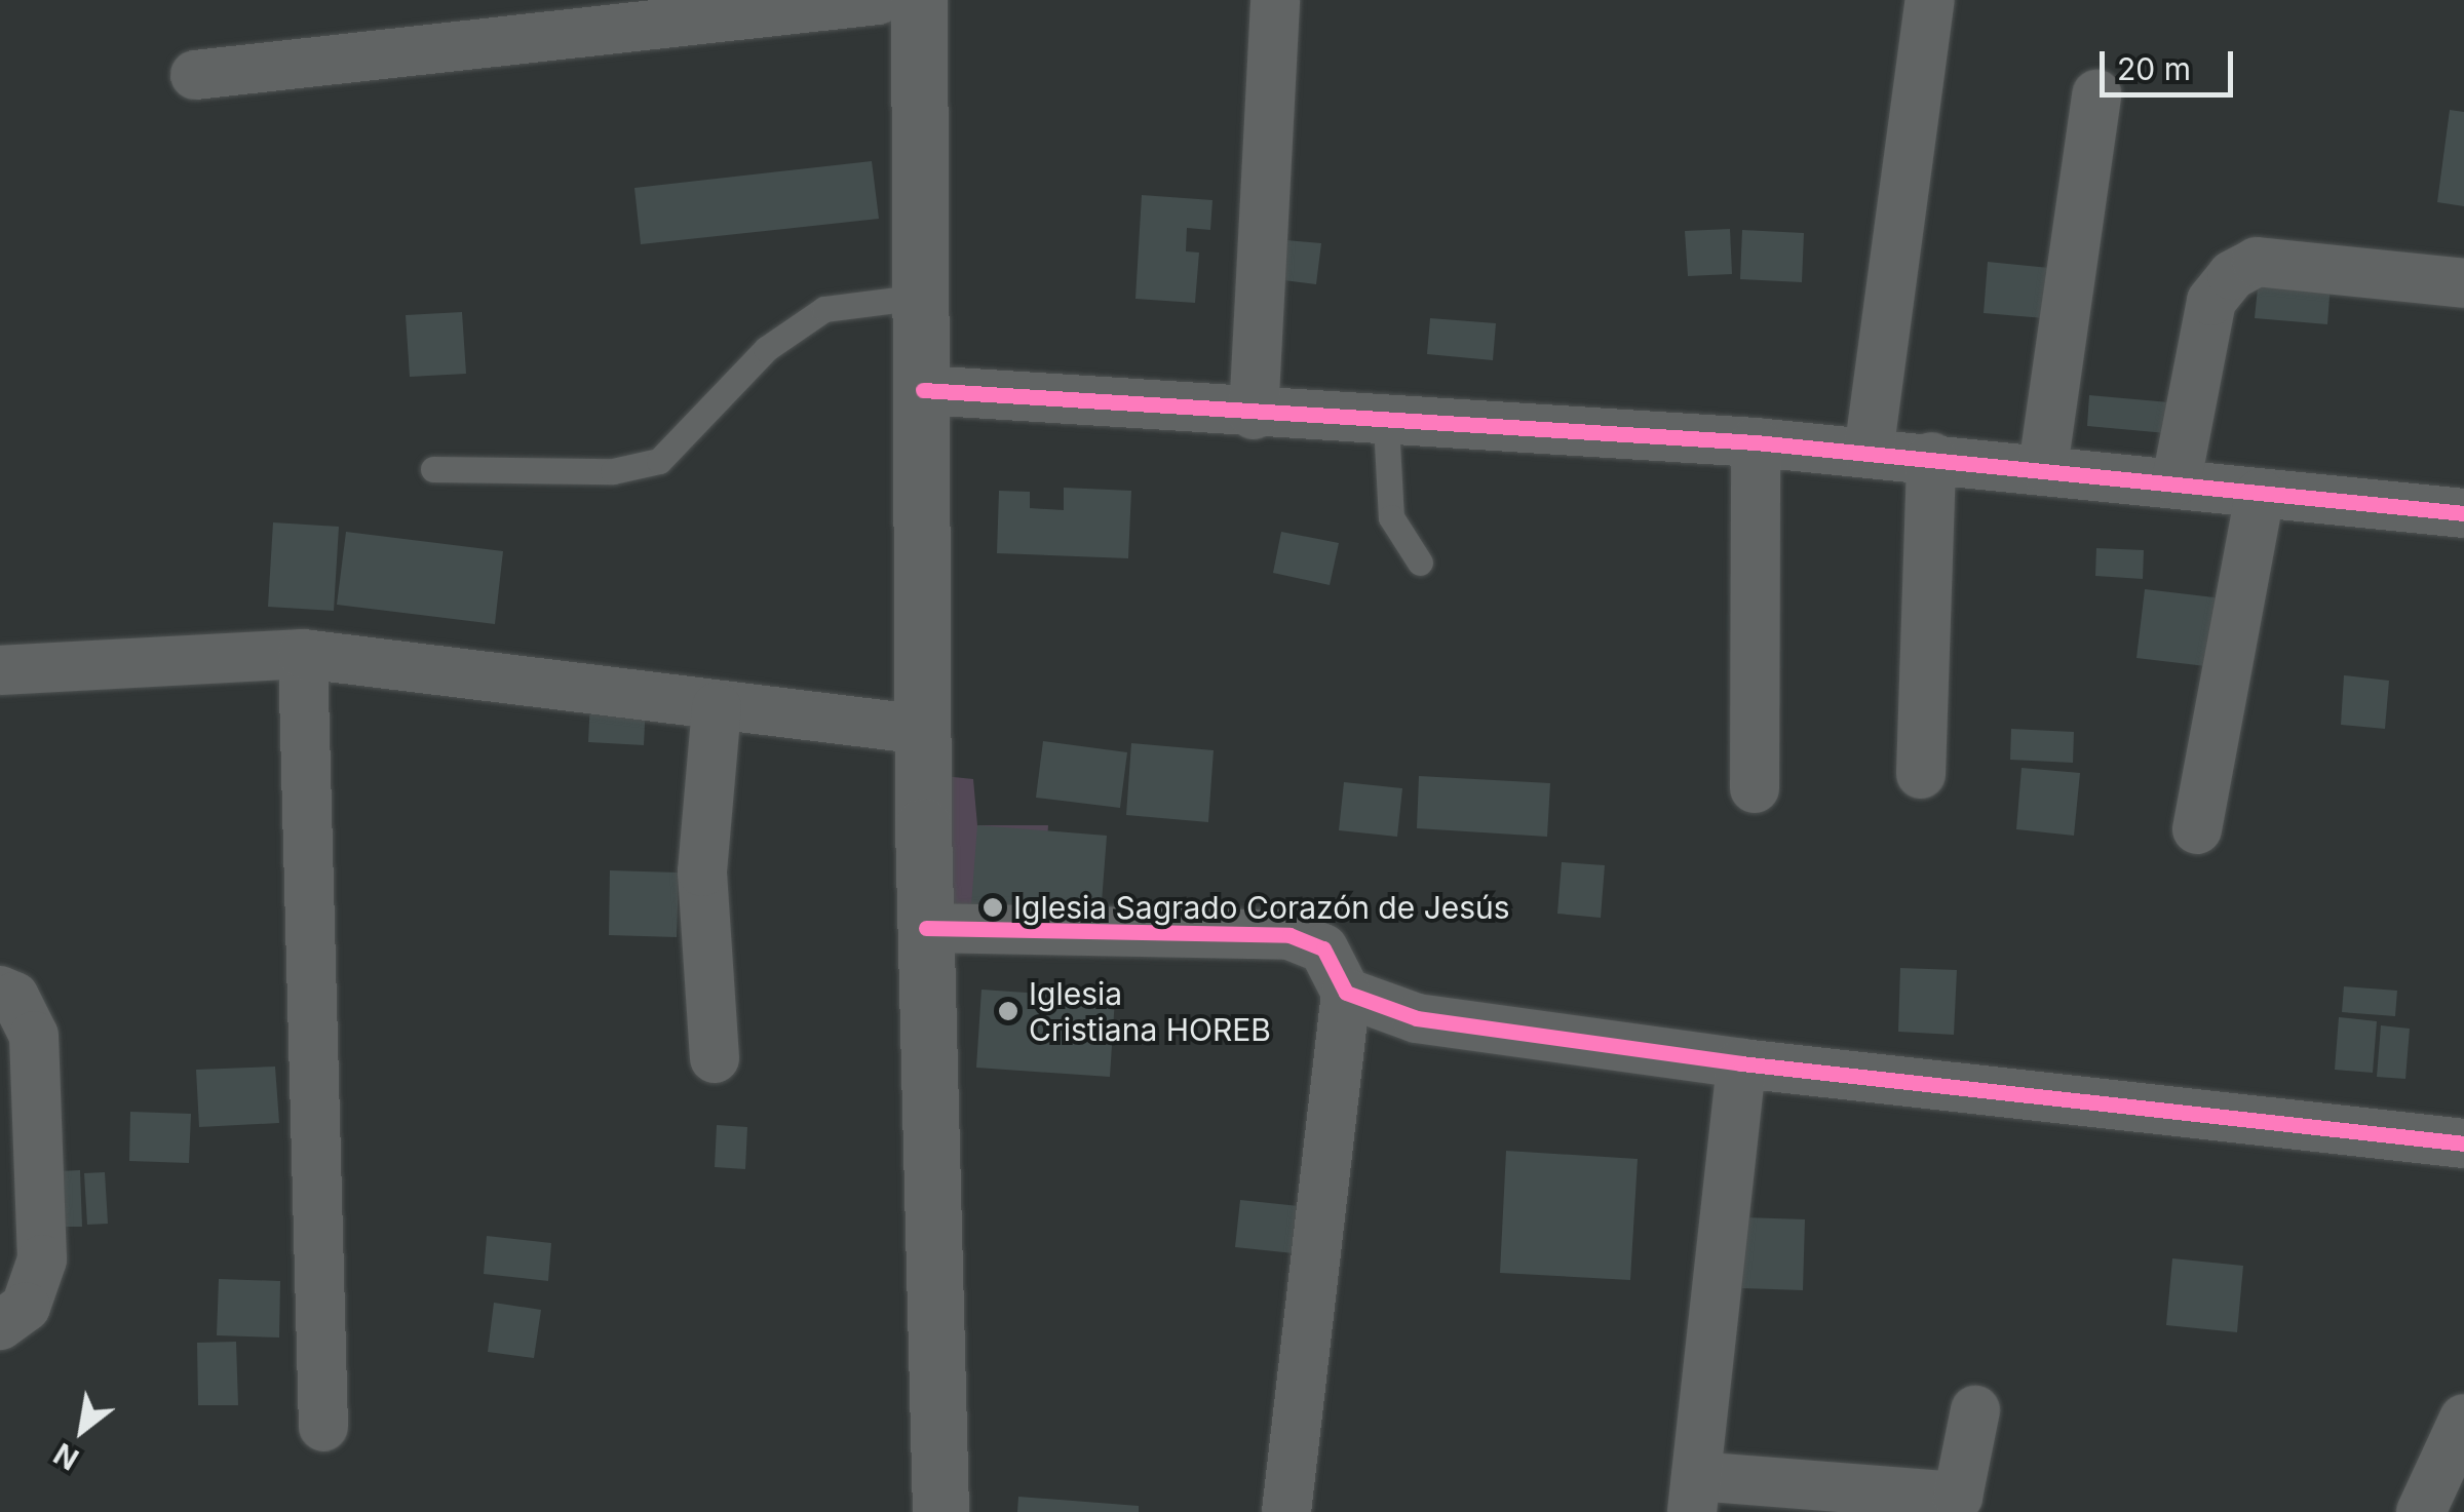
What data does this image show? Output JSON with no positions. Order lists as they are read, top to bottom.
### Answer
{
  "places": ["Iglesia Sagrado Corazón de Jesús", "Iglesia Cristiana HOREB"],
  "scale_bar": "20 m",
  "north": "bottom left"
}
